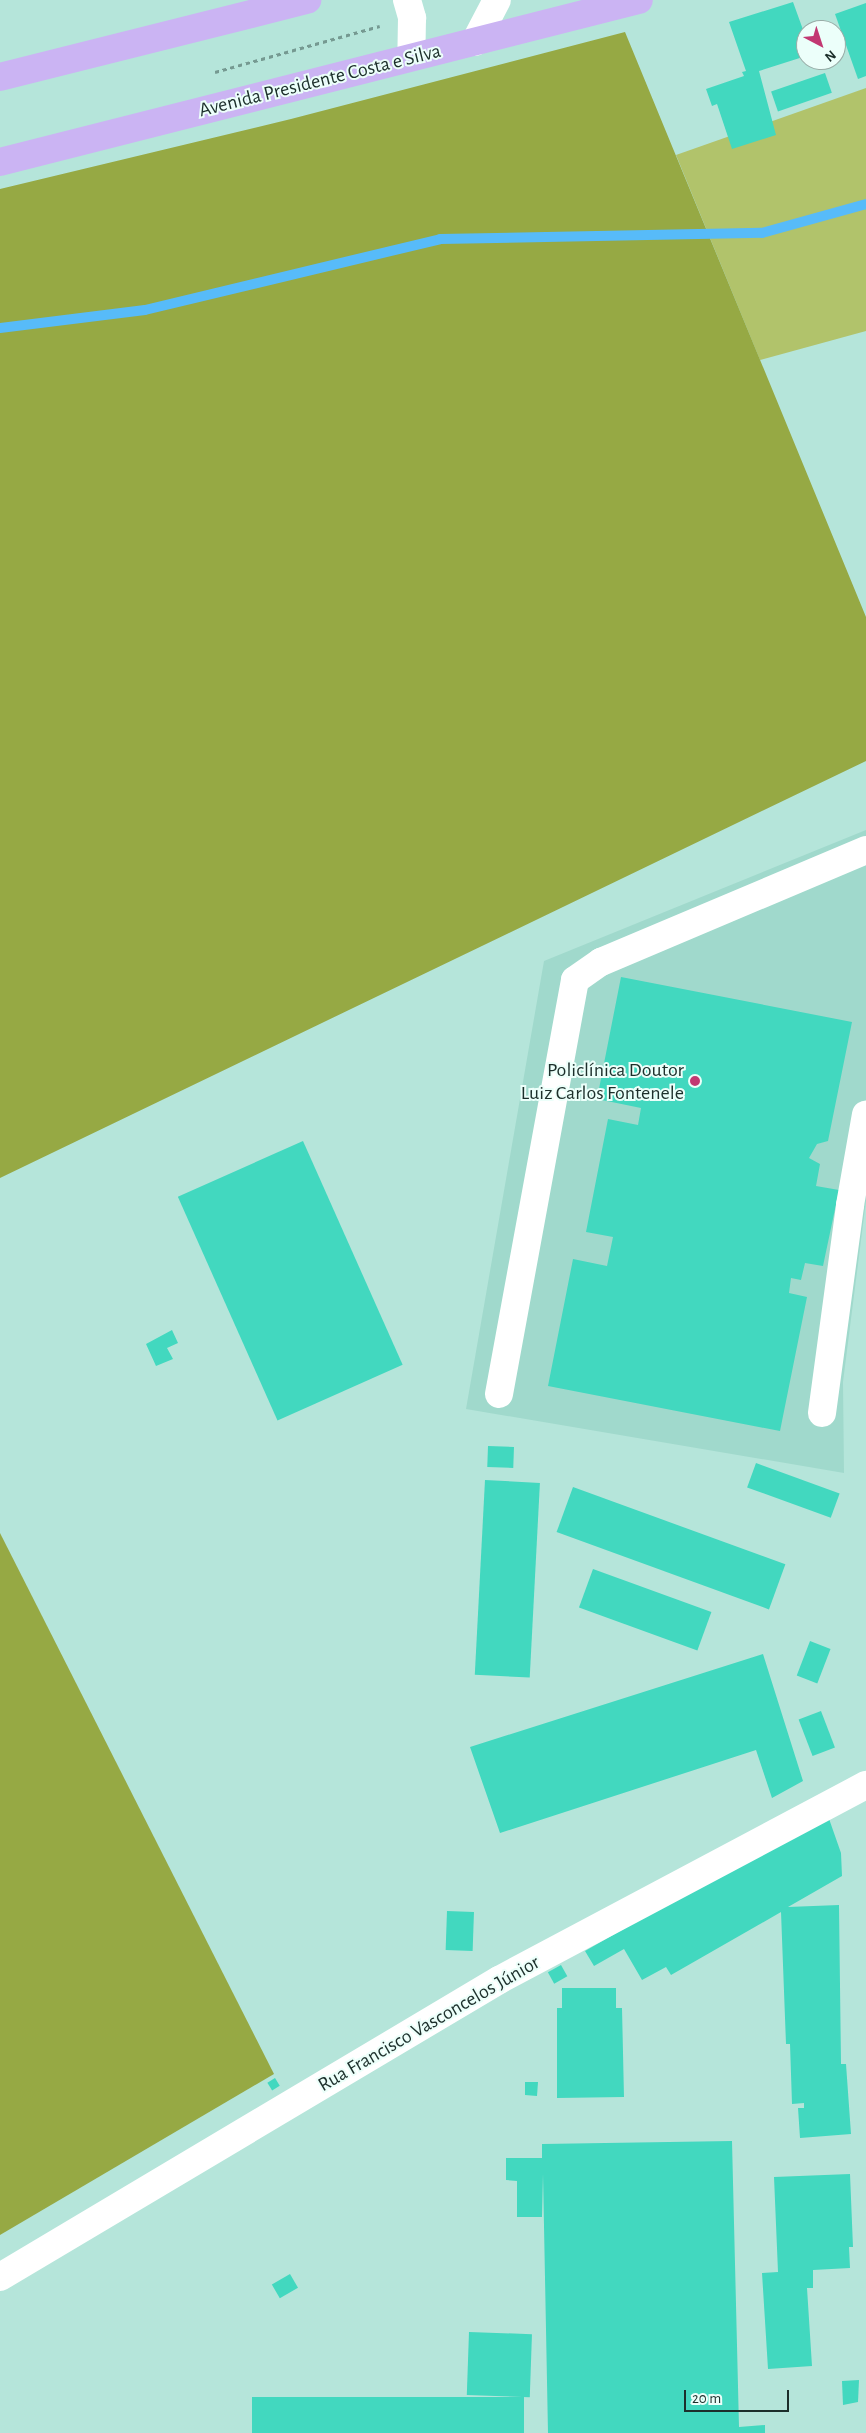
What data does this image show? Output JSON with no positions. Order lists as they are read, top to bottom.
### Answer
{
  "streets": {
    "main road": ["Avenida Presidente Costa e Silva"],
    "street": ["Rua Francisco Vasconcelos Júnior"]
  },
  "places": ["Policlínica Doutor Luiz Carlos Fontenele"],
  "scale_bar": "20 m",
  "north": "bottom right"
}
